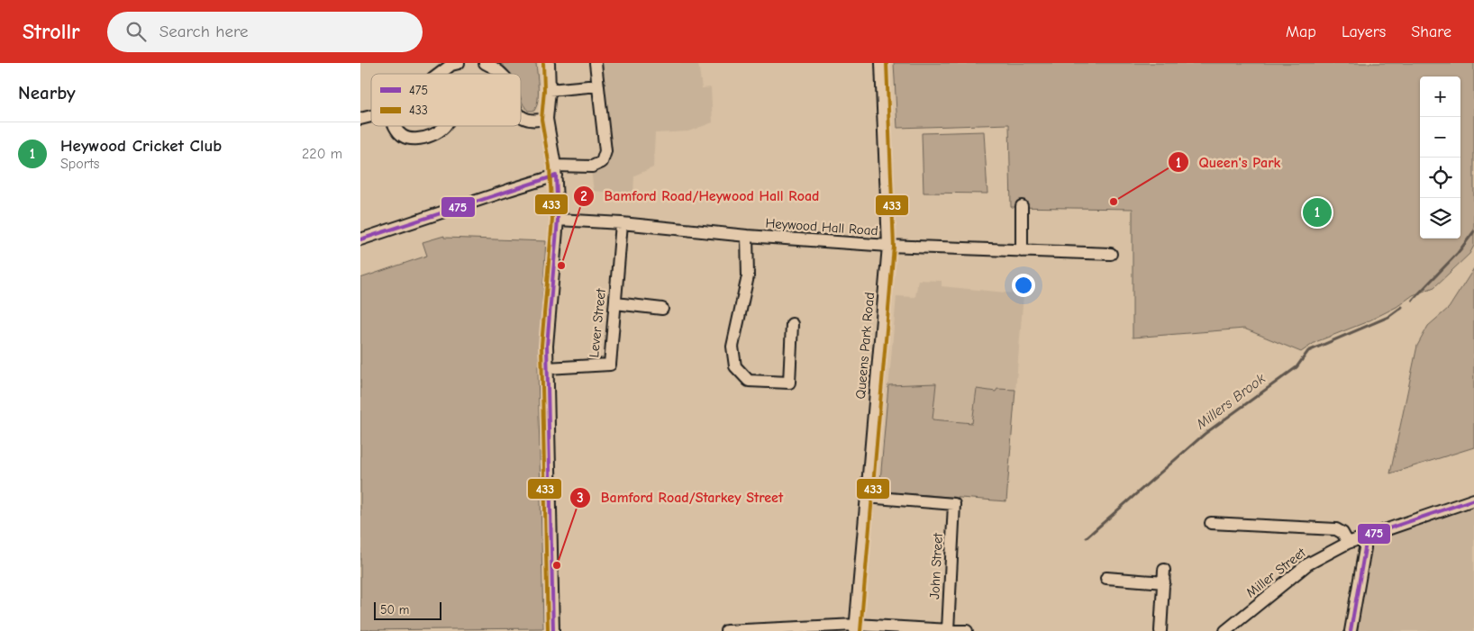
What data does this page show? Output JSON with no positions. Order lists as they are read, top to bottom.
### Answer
{
  "streets": {
    "street": [
      "Heywood Hall Road",
      "Lever Street",
      "Queens Park Road",
      "John Street",
      "Miller Street"
    ]
  },
  "crossings": [
    ["Heywood Hall Road", "Lever Street"],
    ["Heywood Hall Road", "Queens Park Road"],
    ["Queens Park Road", "John Street"]
  ],
  "water": ["Millers Brook"],
  "places": ["Queen's Park", "Bamford Road/Heywood Hall Road", "Bamford Road/Starkey Street"],
  "lines": ["transit line 433", "transit line 475"],
  "legend": ["475", "433"],
  "scale_bar": "50 m",
  "page": {
    "header": "Strollr",
    "search": "Search here",
    "nav": ["Map", "Layers", "Share"],
    "heading": "Nearby",
    "map_buttons": ["+", "−"],
    "list": [
      {
        "mark": "1",
        "name": "Heywood Cricket Club",
        "note": "Sports",
        "value": "220 m"
      }
    ],
    "pins": "1",
    "scale": "50 m"
  }
}
